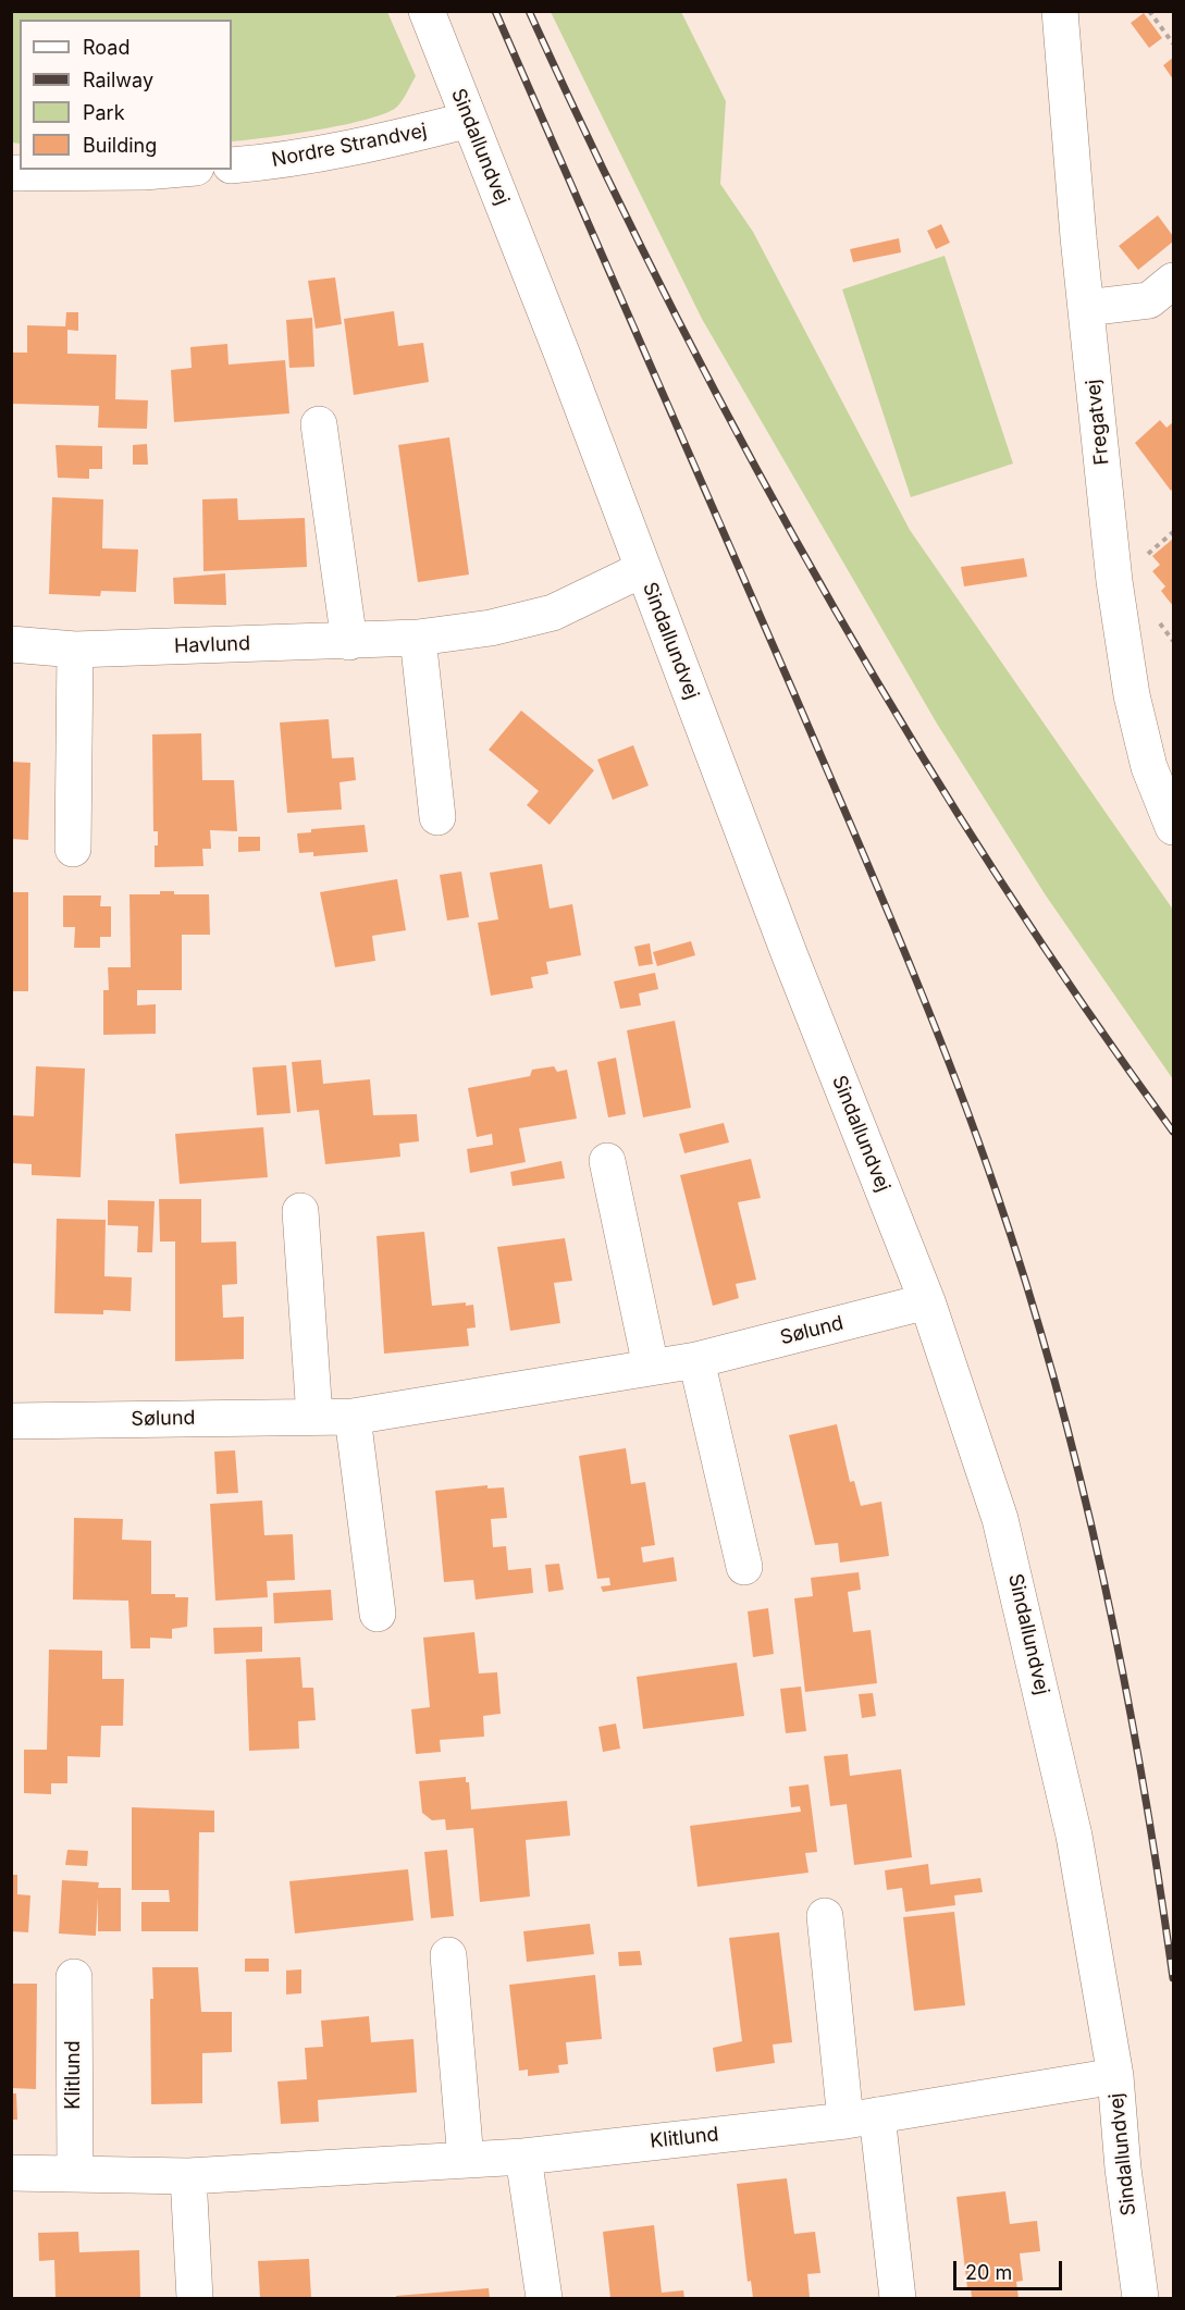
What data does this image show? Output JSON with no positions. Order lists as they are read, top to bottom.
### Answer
{
  "streets": {
    "street": [
      "Nordre Strandvej",
      "Sindallundvej",
      "Fregatvej",
      "Havlund",
      "Sølund",
      "Klitlund"
    ]
  },
  "crossings": [
    ["Nordre Strandvej", "Sindallundvej"],
    ["Sindallundvej", "Havlund"],
    ["Sindallundvej", "Sølund"],
    ["Sindallundvej", "Klitlund"]
  ],
  "legend": [
    "Road",
    "Railway",
    "Park",
    "Building"
  ],
  "scale_bar": "20 m"
}
